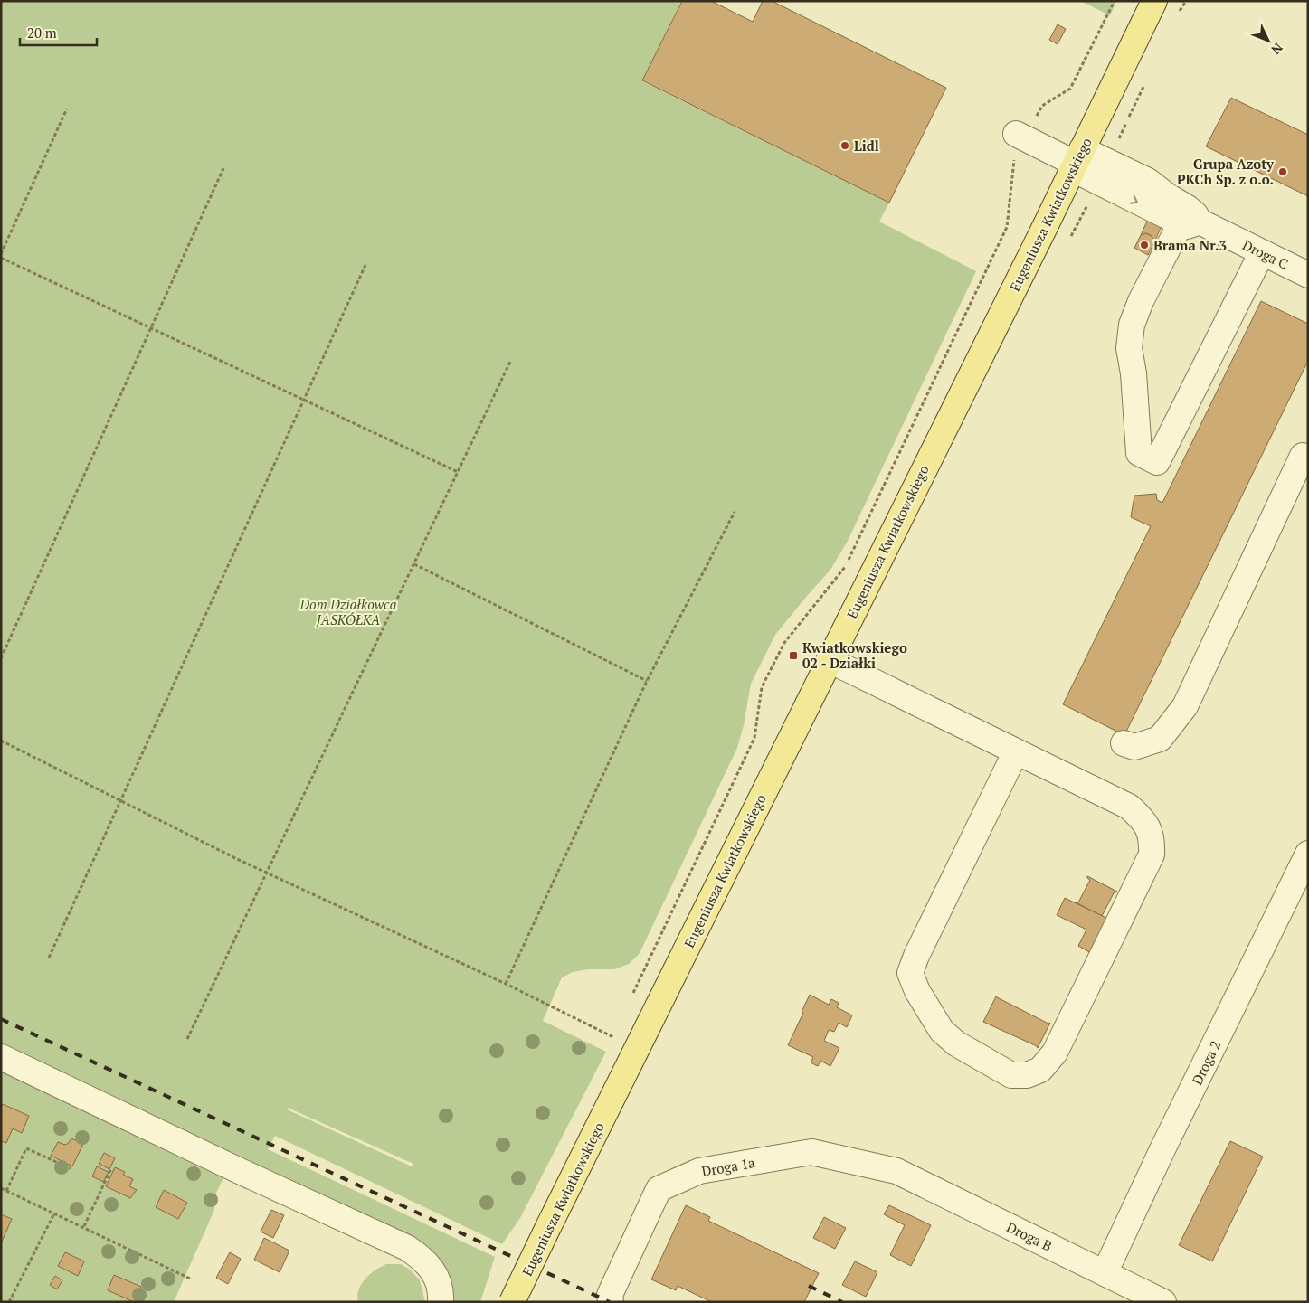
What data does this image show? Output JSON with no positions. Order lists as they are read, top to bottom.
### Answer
{
  "streets": {
    "main road": ["Eugeniusza Kwiatkowskiego"],
    "lane": [
      "Droga C",
      "Droga 2",
      "Droga 1a",
      "Droga B"
    ]
  },
  "crossings": [
    ["Eugeniusza Kwiatkowskiego", "Droga C"],
    ["Droga 2", "Droga B"],
    ["Droga 1a", "Droga B"]
  ],
  "parks": ["Dom Działkowca JASKÓŁKA"],
  "places": {
    "other": ["Lidl", "Grupa Azoty PKCh Sp. z o.o.", "Brama Nr.3"],
    "transit": ["Kwiatkowskiego 02 - Działki"]
  },
  "scale_bar": "20 m",
  "north": "bottom right"
}
